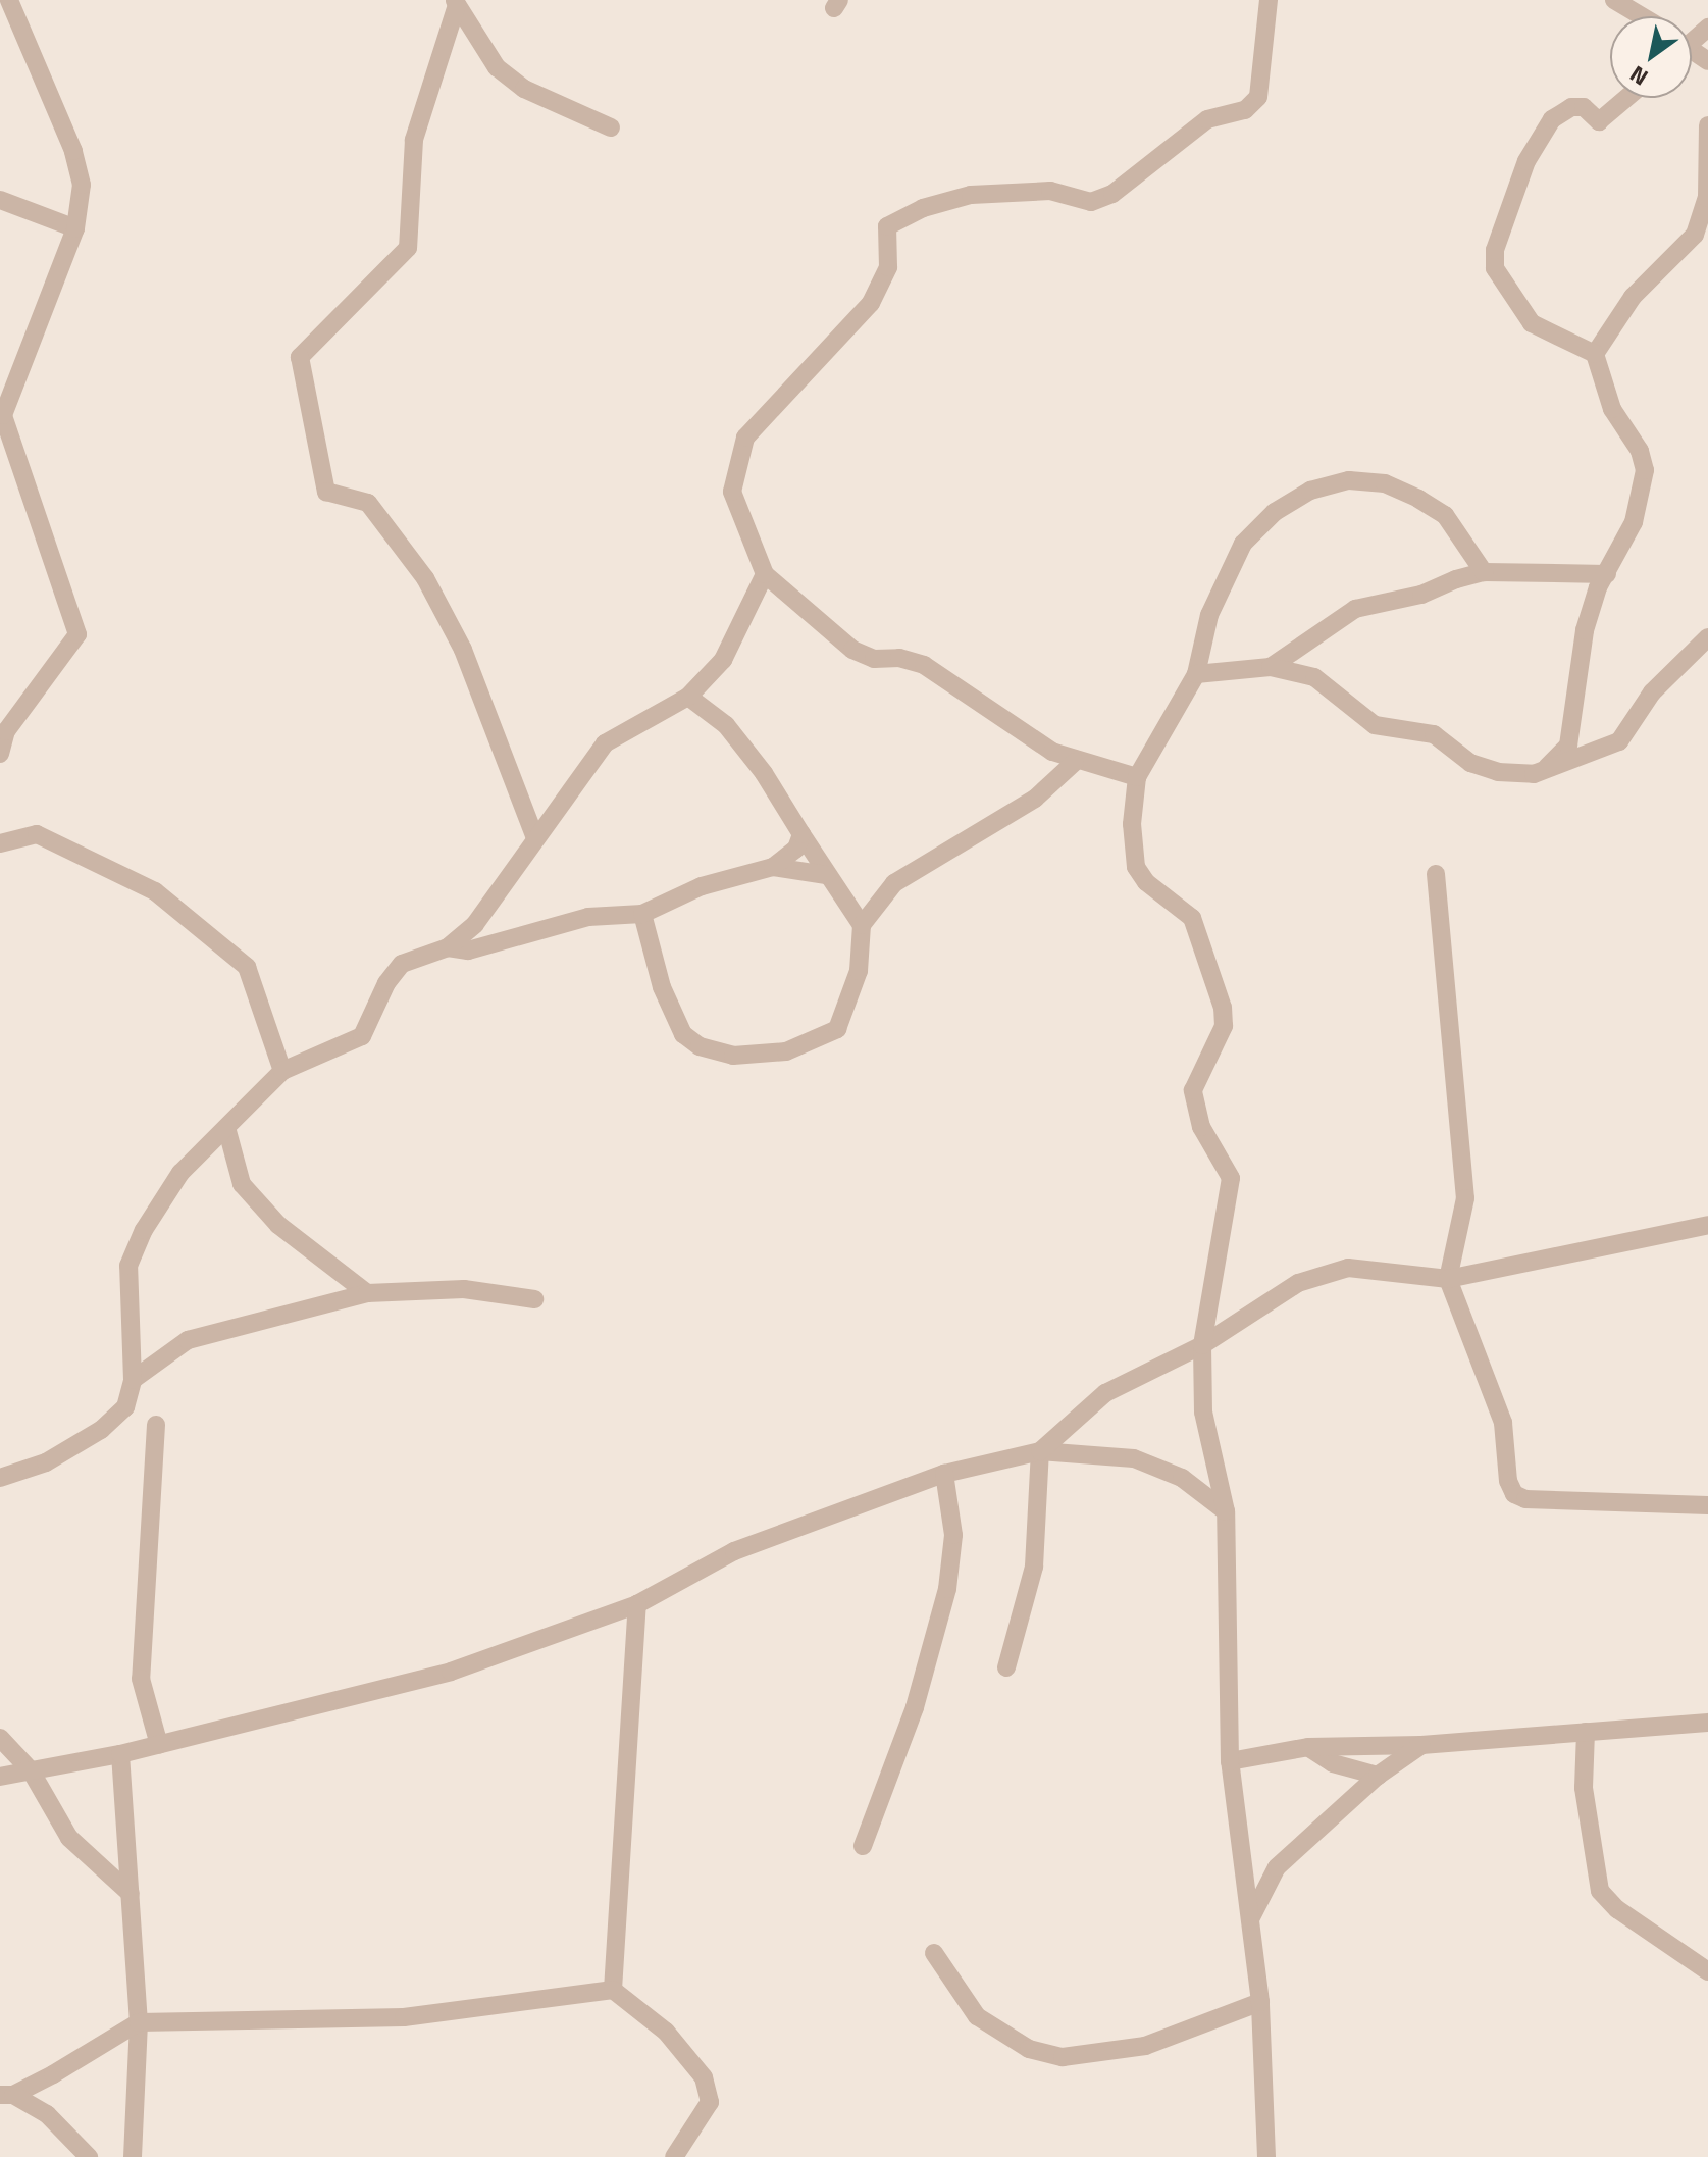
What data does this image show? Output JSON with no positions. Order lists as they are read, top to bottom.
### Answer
{
  "north": "bottom left"
}
